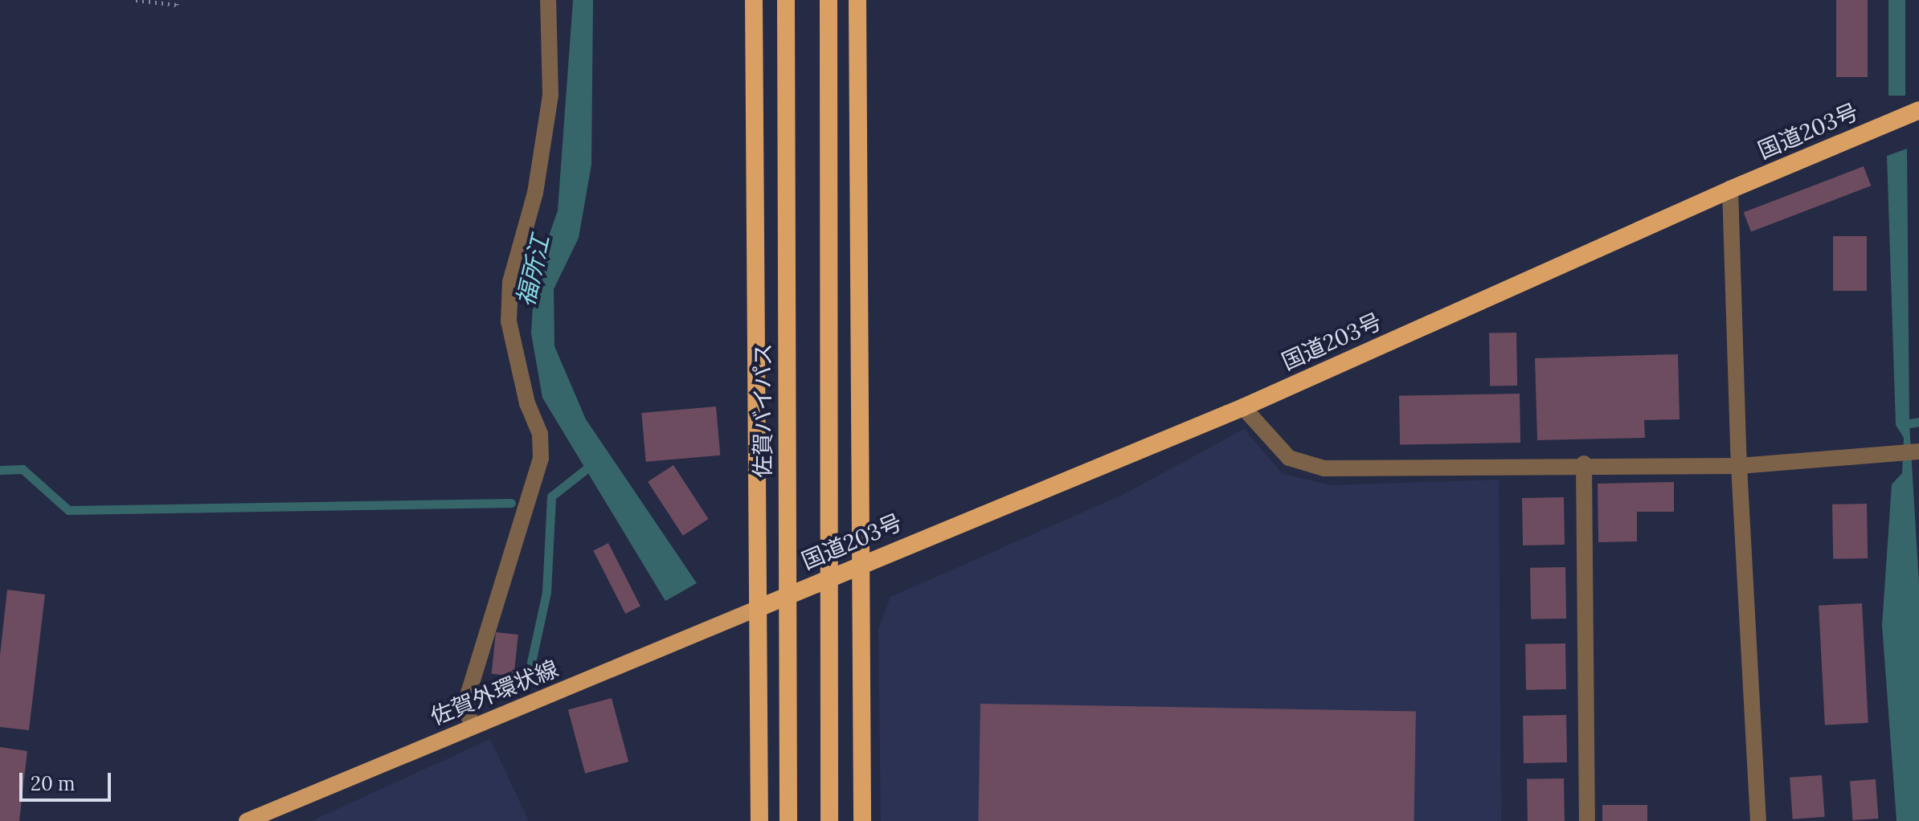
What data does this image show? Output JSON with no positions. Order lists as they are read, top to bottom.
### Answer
{
  "streets": {
    "highway": ["国道203号", "佐賀バイパス"],
    "main road": ["佐賀外環状線"]
  },
  "crossings": [
    ["国道203号", "佐賀外環状線"]
  ],
  "water": ["福所江"],
  "scale_bar": "20 m"
}
